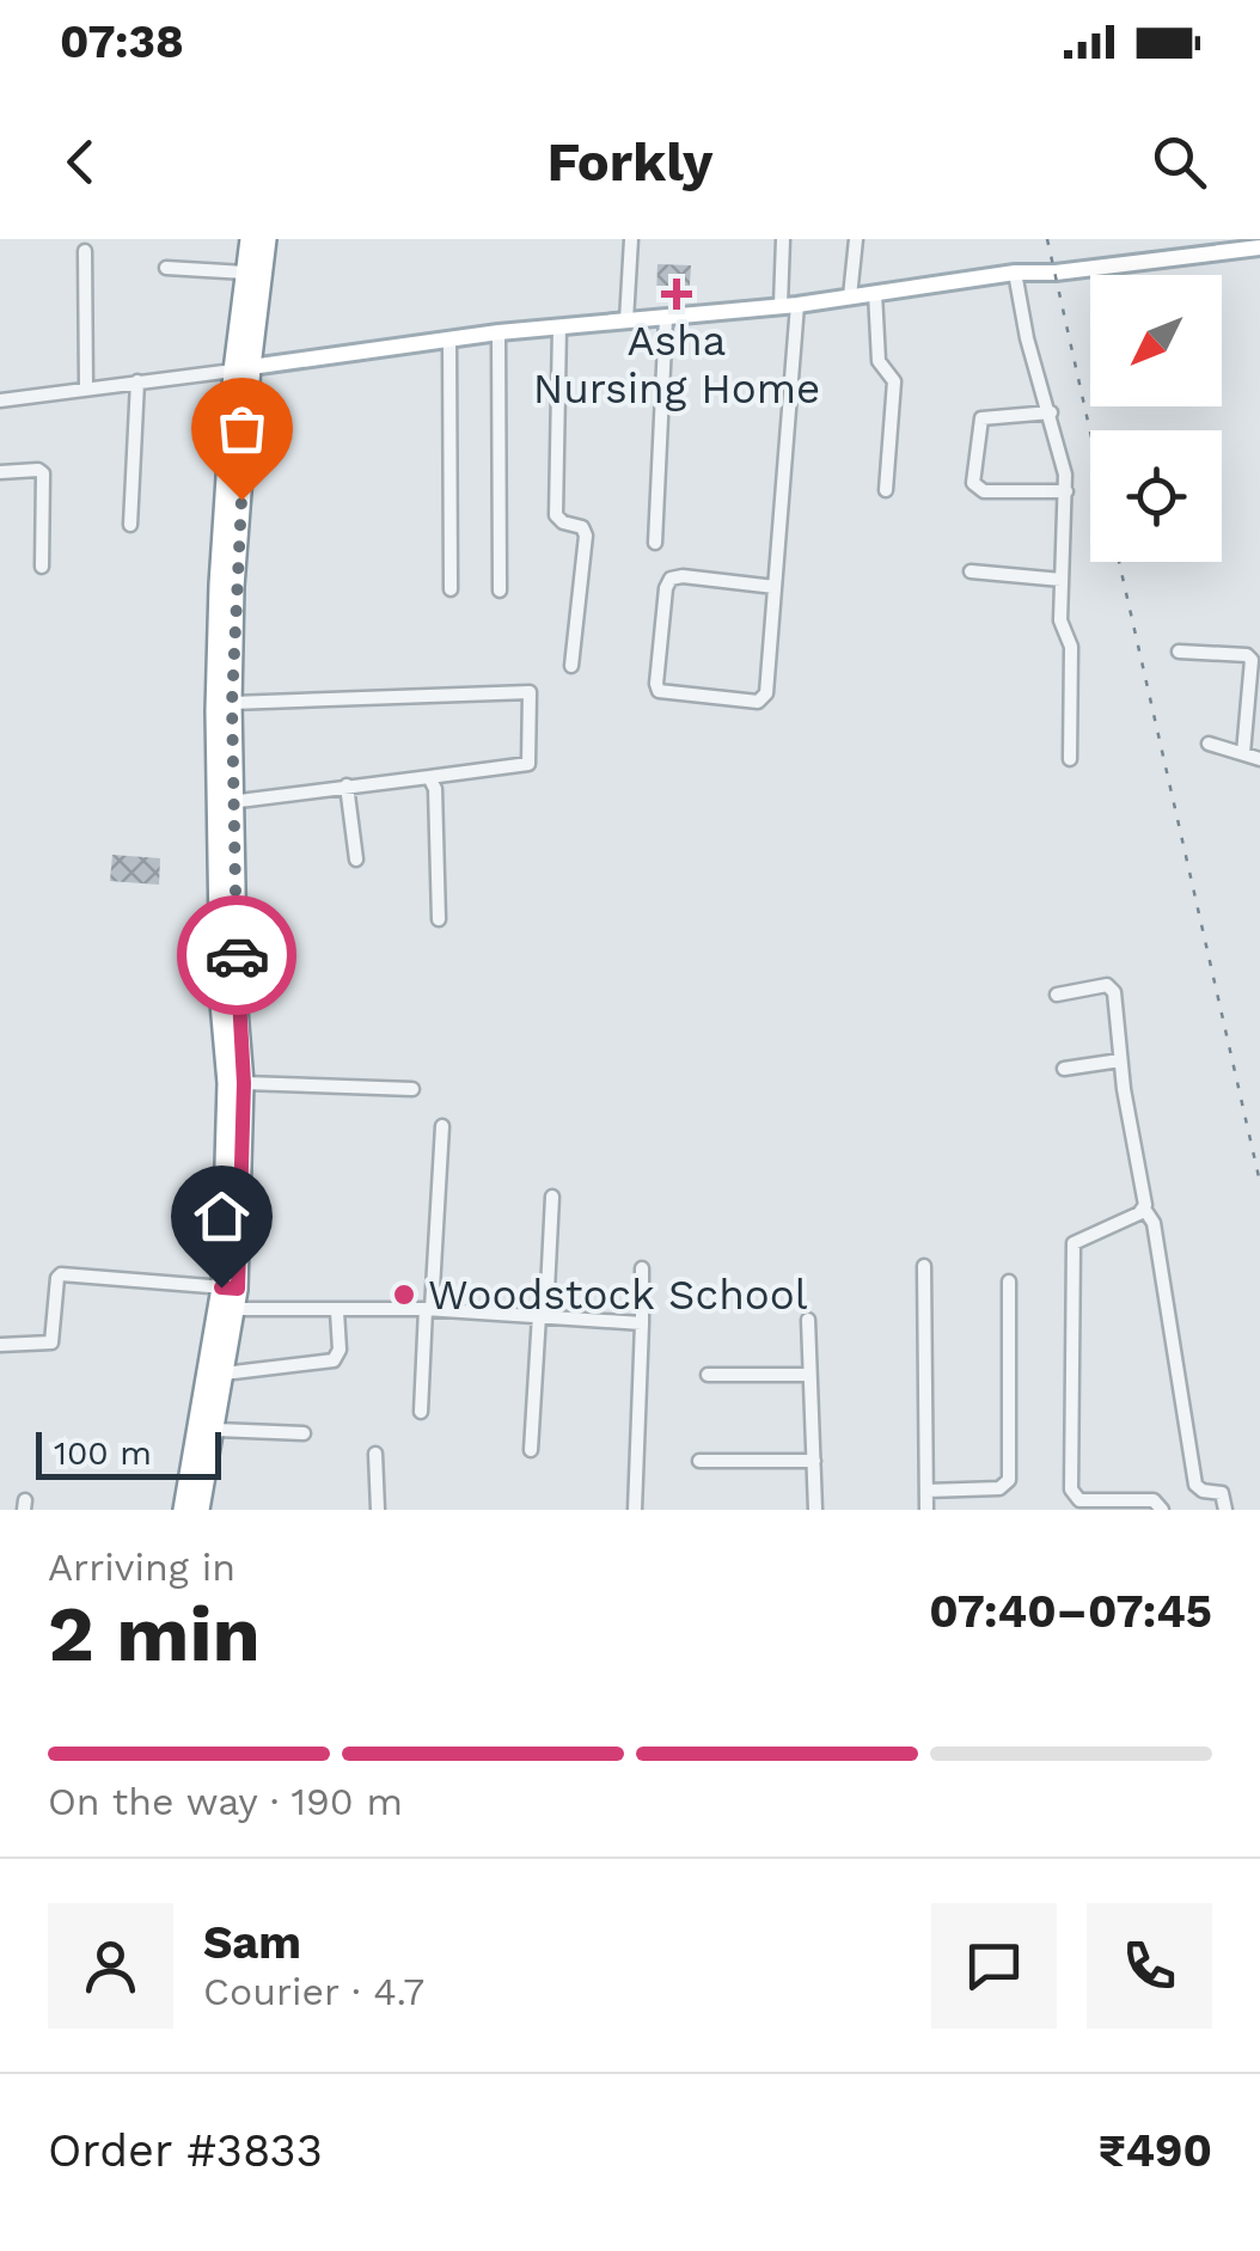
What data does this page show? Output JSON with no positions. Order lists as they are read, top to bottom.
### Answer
{
  "places": {
    "health": ["Asha Nursing Home"],
    "other": ["Woodstock School"]
  },
  "scale_bar": "100 m",
  "north": "bottom left",
  "page": {
    "status": "07:38",
    "header": "Forkly",
    "scale": "100 m",
    "heading": ["2 min", "Arriving in", "07:40–07:45"],
    "panel": [
      "Sam",
      "Courier · 4.7",
      "Order #3833",
      "₹490"
    ],
    "bar": "On the way · 190 m"
  }
}
